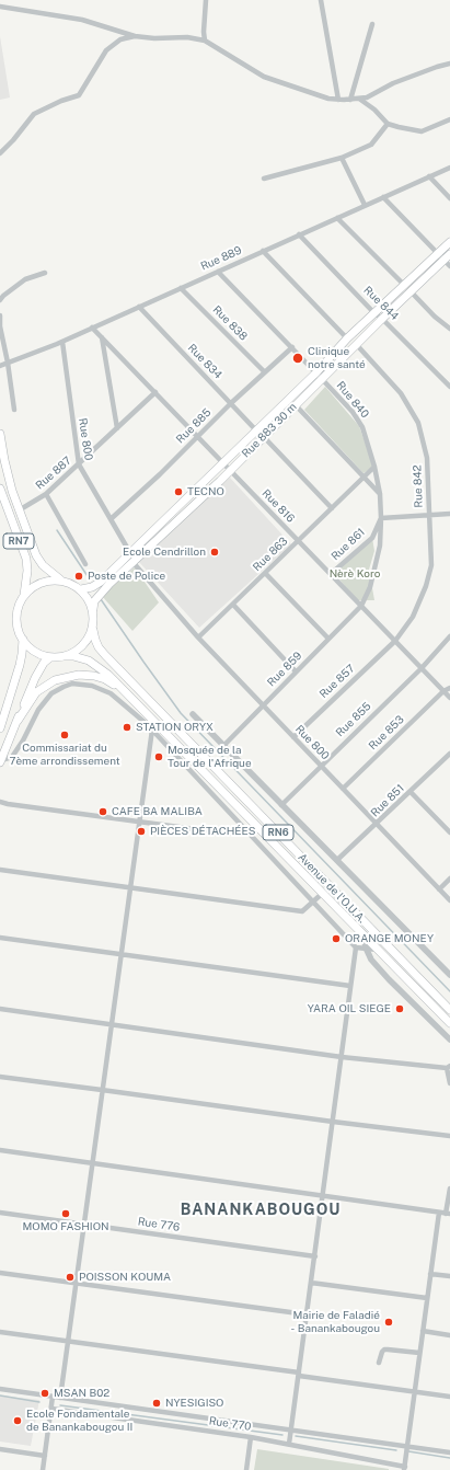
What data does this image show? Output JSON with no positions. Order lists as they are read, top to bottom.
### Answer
{
  "streets": {
    "main road": [
      "Rue 883 30 m",
      "RN7",
      "RN6",
      "Avenue de l'O.U.A."
    ],
    "street": [
      "Rue 889",
      "Rue 844",
      "Rue 838",
      "Rue 834",
      "Rue 840",
      "Rue 885",
      "Rue 800",
      "Rue 887",
      "Rue 842",
      "Rue 816",
      "Rue 861",
      "Rue 863",
      "Rue 859",
      "Rue 857",
      "Rue 855",
      "Rue 853",
      "Rue 851",
      "Rue 776",
      "Rue 770"
    ]
  },
  "crossings": [
    ["Rue 889", "Rue 844"],
    ["Rue 889", "Rue 838"],
    ["Rue 889", "Rue 834"],
    ["Rue 889", "Rue 840"],
    ["Rue 889", "Rue 800"],
    ["Rue 889", "Rue 816"],
    ["Rue 844", "Rue 883 30 m"],
    ["Rue 838", "Rue 885"],
    ["Rue 834", "Rue 885"],
    ["Rue 840", "Rue 885"],
    ["Rue 840", "Rue 883 30 m"],
    ["Rue 840", "Rue 816"],
    ["Rue 840", "Rue 861"],
    ["Rue 840", "Rue 863"],
    ["Rue 840", "Rue 859"],
    ["Rue 885", "Rue 800"],
    ["Rue 885", "Rue 816"],
    ["Rue 883 30 m", "Rue 800"],
    ["Rue 883 30 m", "Rue 842"],
    ["Rue 883 30 m", "Rue 816"],
    ["Rue 883 30 m", "RN7"],
    ["Rue 883 30 m", "Avenue de l'O.U.A."],
    ["Rue 800", "Rue 887"],
    ["Rue 800", "Rue 863"],
    ["Rue 800", "Rue 859"],
    ["Rue 800", "Rue 857"],
    ["Rue 800", "Rue 855"],
    ["Rue 800", "Rue 853"],
    ["Rue 800", "Rue 851"],
    ["Rue 887", "Rue 816"],
    ["Rue 887", "RN7"],
    ["Rue 842", "Rue 816"],
    ["Rue 842", "Rue 857"],
    ["Rue 816", "Rue 861"],
    ["Rue 816", "Rue 863"],
    ["Rue 816", "Rue 859"],
    ["Rue 816", "Rue 857"],
    ["Rue 816", "Rue 855"],
    ["Rue 816", "Rue 853"],
    ["RN7", "Avenue de l'O.U.A."],
    ["Rue 859", "Avenue de l'O.U.A."],
    ["Rue 855", "Avenue de l'O.U.A."],
    ["Rue 851", "Avenue de l'O.U.A."]
  ],
  "districts": ["BANANKABOUGOU"],
  "parks": ["Nèrè Koro"],
  "places": [
    "Clinique notre santé",
    "TECNO",
    "Ecole Cendrillon",
    "Poste de Police",
    "STATION ORYX",
    "Commissariat du 7ème arrondissement",
    "Mosquée de la Tour de l'Afrique",
    "CAFE BA MALIBA",
    "PIÈCES DÉTACHÉES",
    "ORANGE MONEY",
    "YARA OIL SIEGE",
    "MOMO FASHION",
    "POISSON KOUMA",
    "Mairie de Faladié - Banankabougou",
    "MSAN B02",
    "NYESIGISO",
    "Ecole Fondamentale de Banankabougou II"
  ]
}
